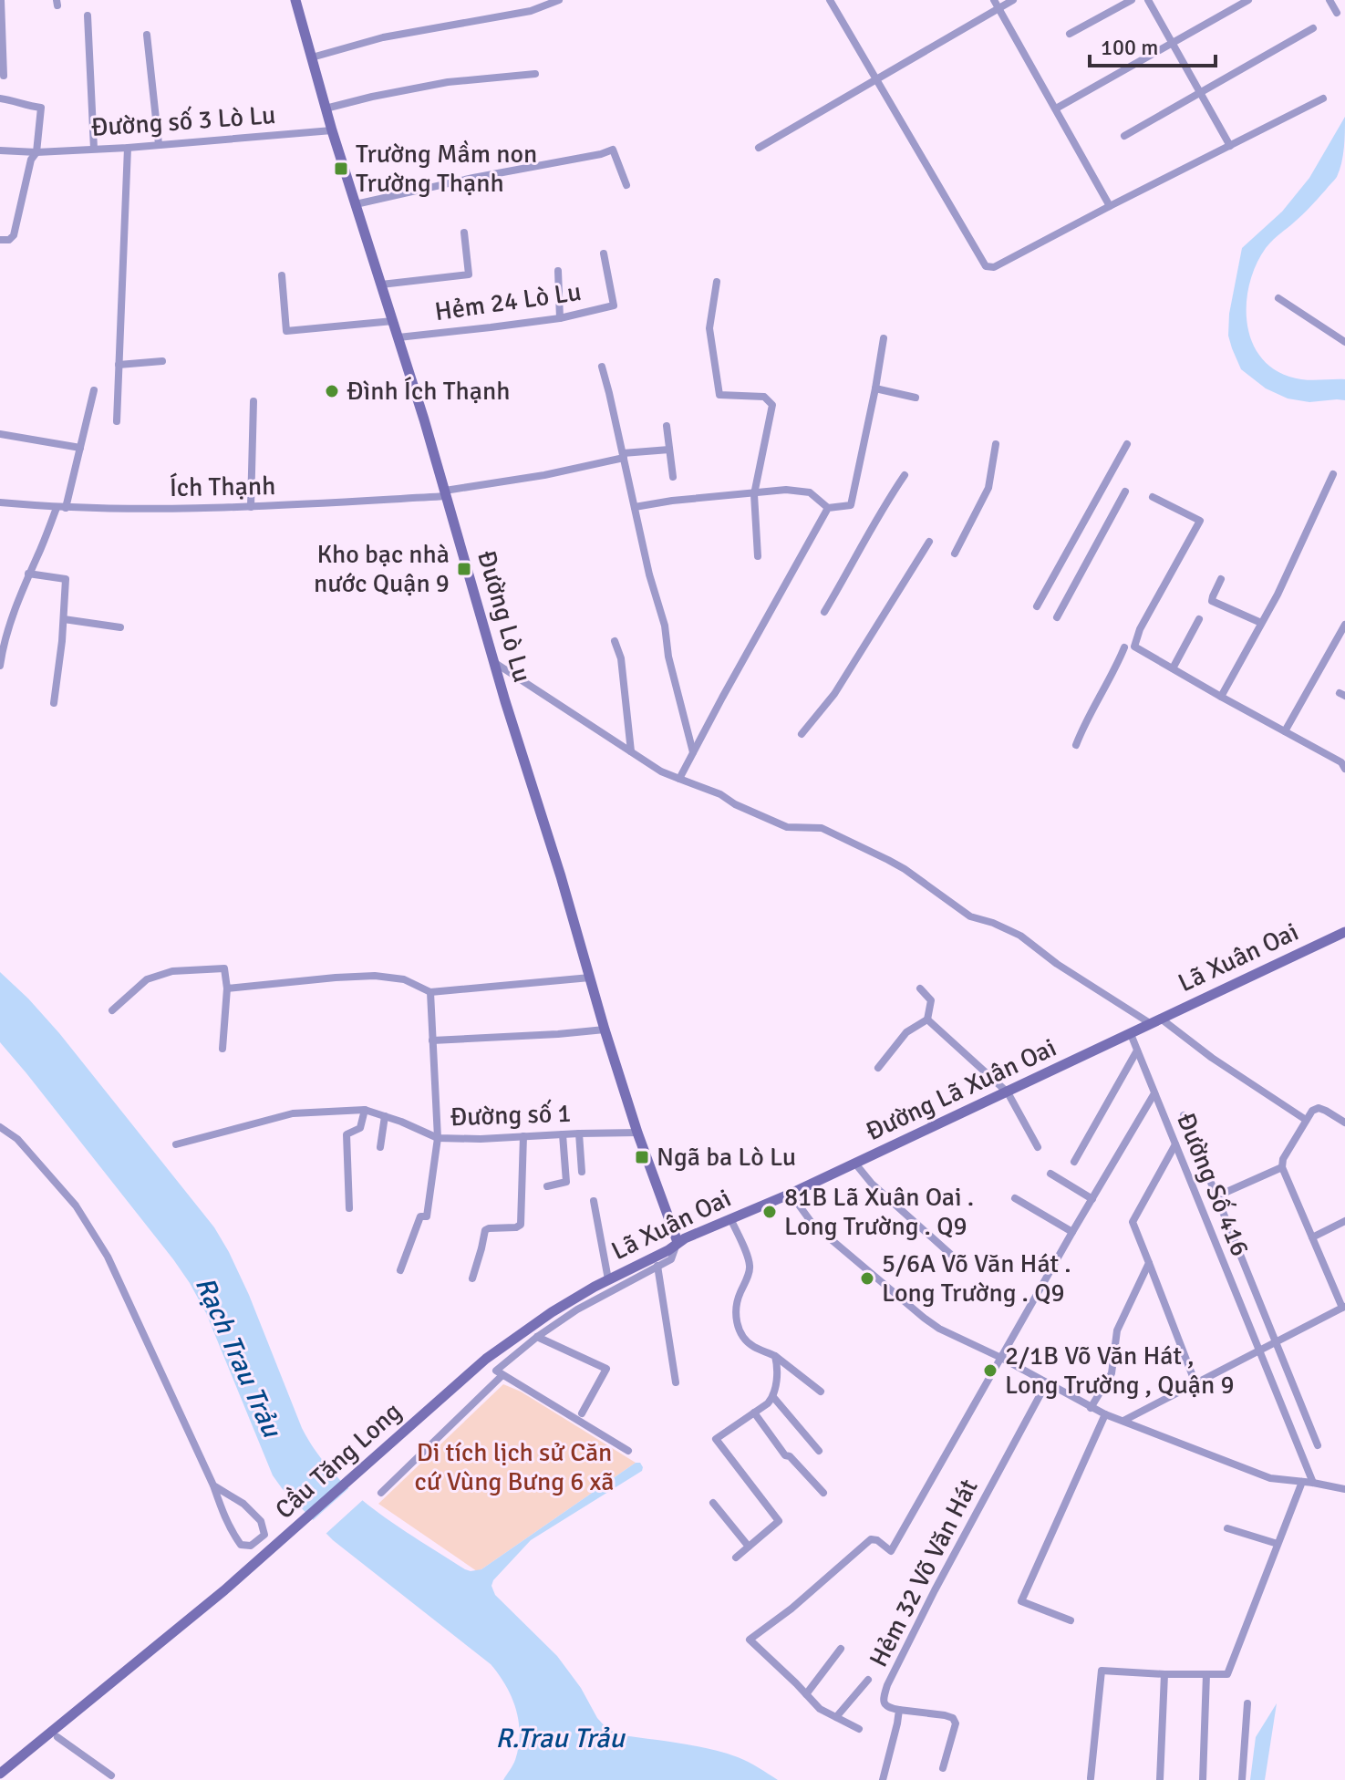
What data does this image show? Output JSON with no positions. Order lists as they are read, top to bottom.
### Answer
{
  "streets": {
    "main road": [
      "Đường Lò Lu",
      "Lã Xuân Oai",
      "Đường Lã Xuân Oai",
      "Cầu Tăng Long"
    ],
    "street": [
      "Đường số 3 Lò Lu",
      "Hẻm 24 Lò Lu",
      "Ích Thạnh",
      "Đường số 1",
      "Đường Số 416",
      "Hẻm 32 Võ Văn Hát"
    ]
  },
  "crossings": [
    ["Đường số 3 Lò Lu", "Đường Lò Lu"],
    ["Hẻm 24 Lò Lu", "Đường Lò Lu"],
    ["Ích Thạnh", "Đường Lò Lu"],
    ["Đường Lò Lu", "Lã Xuân Oai"],
    ["Đường Lò Lu", "Đường số 1"],
    ["Lã Xuân Oai", "Đường Lã Xuân Oai"],
    ["Lã Xuân Oai", "Cầu Tăng Long"],
    ["Đường Lã Xuân Oai", "Đường Số 416"]
  ],
  "water": ["Rạch Trau Trảu", "R.Trau Trảu"],
  "parks": ["Di tích lịch sử Căn cứ Vùng Bưng 6 xã"],
  "places": {
    "transit": ["Trường Mầm non Trường Thạnh", "Kho bạc nhà nước Quận 9", "Ngã ba Lò Lu"],
    "other": [
      "Đình Ích Thạnh",
      "81B Lã Xuân Oai . Long Trường . Q9",
      "5/6A Võ Văn Hát . Long Trường . Q9",
      "2/1B Võ Văn Hát , Long Trường , Quận 9"
    ]
  },
  "scale_bar": "100 m"
}
